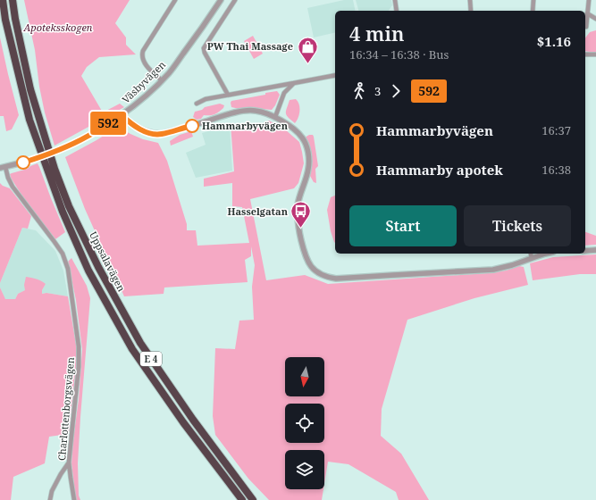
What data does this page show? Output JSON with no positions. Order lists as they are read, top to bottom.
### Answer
{
  "streets": {
    "highway": ["Uppsalavägen", "E 4"],
    "street": ["Väsbyvägen", "Charlottenborgsvägen"]
  },
  "parks": ["Apoteksskogen"],
  "places": {
    "shop": ["PW Thai Massage"],
    "other": ["Hammarbyvägen"],
    "bus stop": ["Hasselgatan"]
  },
  "lines": ["bus line 592"],
  "north": "bottom",
  "page": {
    "on_map": "592",
    "heading": ["4 min", "16:34 – 16:38 · Bus", "$1.16"],
    "legs": ["3", "592"],
    "list": [
      {
        "name": "Hammarbyvägen",
        "value": "16:37"
      },
      {
        "name": "Hammarby apotek",
        "value": "16:38"
      }
    ],
    "buttons": ["Start", "Tickets"]
  }
}
